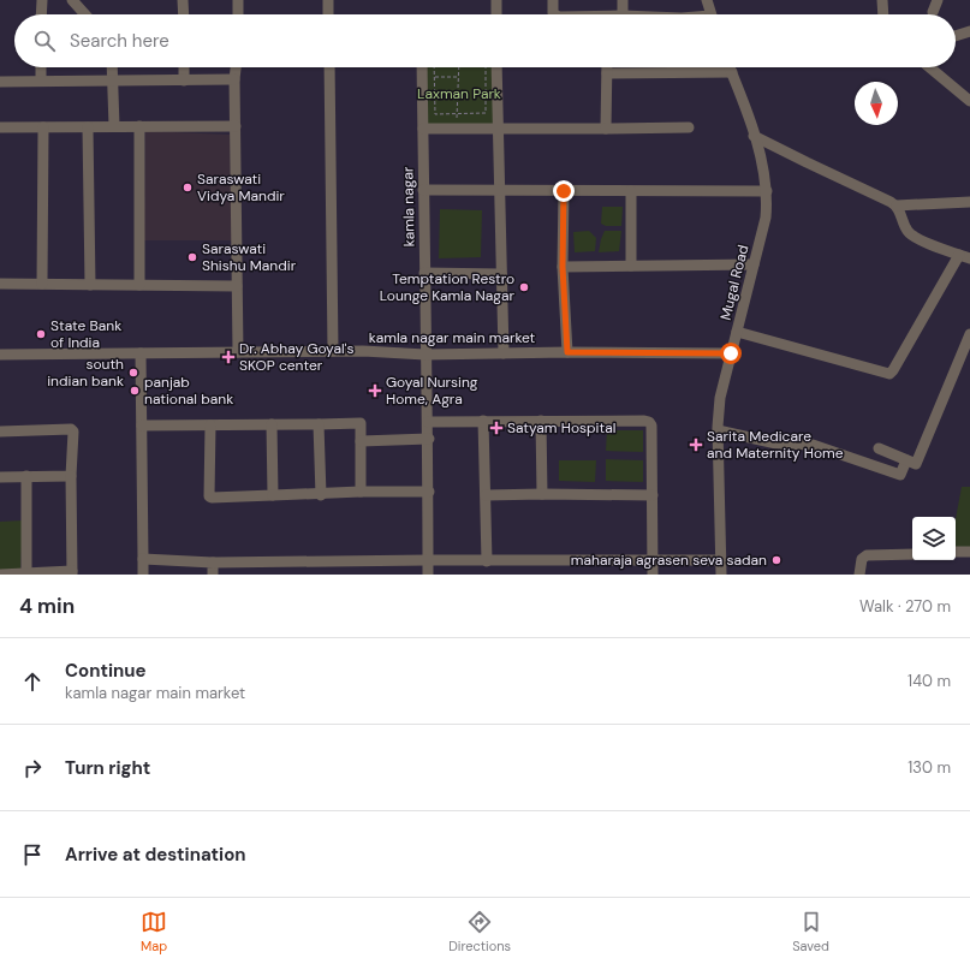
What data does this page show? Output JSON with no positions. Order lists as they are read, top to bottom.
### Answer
{
  "streets": {
    "street": ["kamla nagar", "Mugal Road", "kamla nagar main market"]
  },
  "crossings": [
    ["kamla nagar", "kamla nagar main market"],
    ["Mugal Road", "kamla nagar main market"]
  ],
  "parks": ["Laxman Park"],
  "places": {
    "other": [
      "Saraswati Vidya Mandir",
      "Saraswati Shishu Mandir",
      "Temptation Restro Lounge Kamla Nagar",
      "State Bank of India",
      "south indian bank",
      "panjab national bank",
      "maharaja agrasen seva sadan"
    ],
    "health": [
      "Dr. Abhay Goyal's SKOP center",
      "Goyal Nursing Home, Agra",
      "Satyam Hospital",
      "Sarita Medicare and Maternity Home"
    ]
  },
  "north": "bottom",
  "page": {
    "search": "Search here",
    "heading": ["4 min", "Walk · 270 m"],
    "list": [
      ["Continue", "kamla nagar main market", "140 m"],
      ["Turn right", "130 m"],
      "Arrive at destination"
    ],
    "nav": ["Map", "Directions", "Saved"]
  }
}
